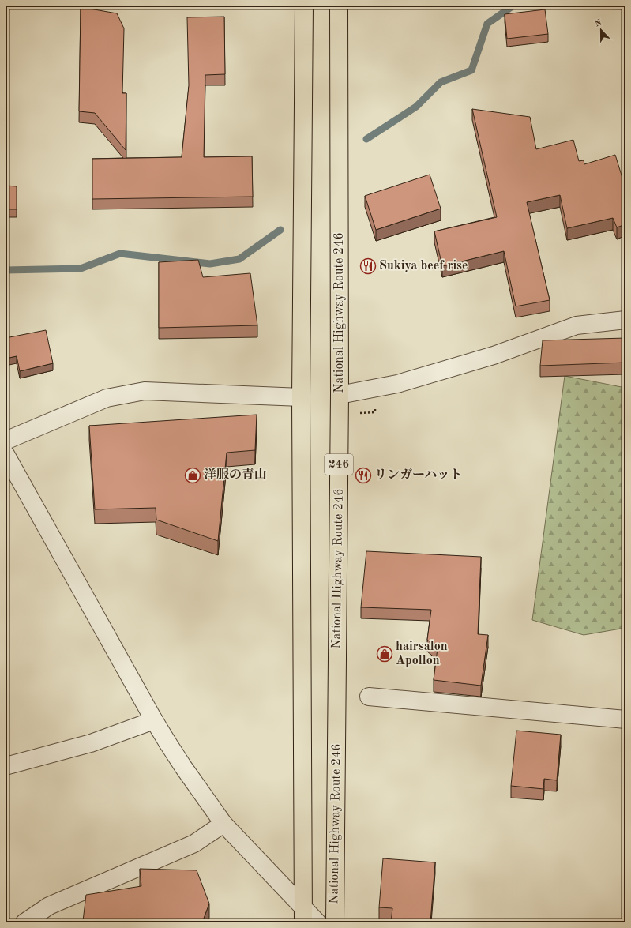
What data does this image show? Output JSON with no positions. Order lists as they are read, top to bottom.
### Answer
{
  "streets": {
    "highway": ["National Highway Route 246", "246"]
  },
  "places": {
    "restaurant": ["Sukiya beef rise", "リンガーハット"],
    "shop": ["洋服の青山", "hairsalon Apollon"]
  },
  "north": "top"
}
